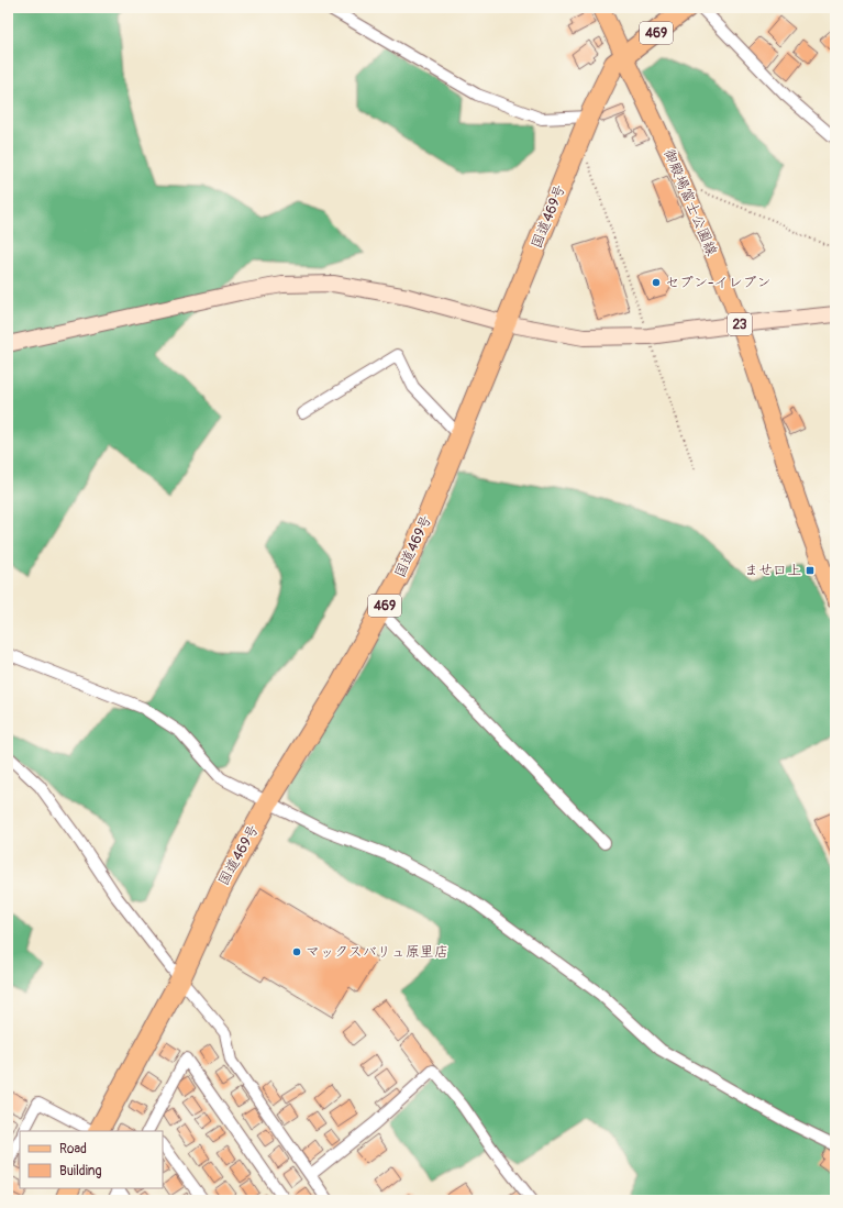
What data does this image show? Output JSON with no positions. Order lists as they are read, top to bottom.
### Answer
{
  "streets": {
    "highway": ["469", "国道469号"],
    "main road": ["御殿場富士公園線", "23"]
  },
  "crossings": [
    ["御殿場富士公園線", "国道469号"]
  ],
  "places": {
    "other": ["セブン-イレブン", "マックスバリュ原里店"],
    "transit": ["ませ口上"]
  },
  "legend": ["Road", "Building"]
}
